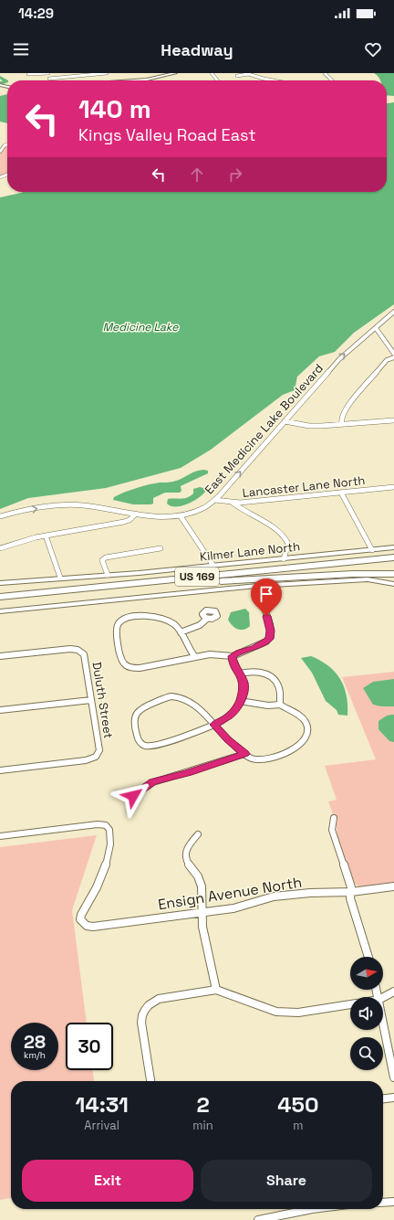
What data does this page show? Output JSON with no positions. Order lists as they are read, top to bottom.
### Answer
{
  "streets": {
    "highway": ["US 169"],
    "street": [
      "East Medicine Lake Boulevard",
      "Lancaster Lane North",
      "Kilmer Lane North",
      "Duluth Street",
      "Ensign Avenue North"
    ]
  },
  "crossings": [
    ["East Medicine Lake Boulevard", "Lancaster Lane North"]
  ],
  "water": ["Medicine Lake"],
  "north": "right",
  "page": {
    "status": "14:29",
    "header": "Headway",
    "turn": ["140 m", "Kings Valley Road East"],
    "speed": "28 km/h",
    "limit": "30",
    "eta": [
      "14:31",
      "Arrival",
      "2",
      "min",
      "450",
      "m"
    ],
    "buttons": ["Exit", "Share"]
  }
}
